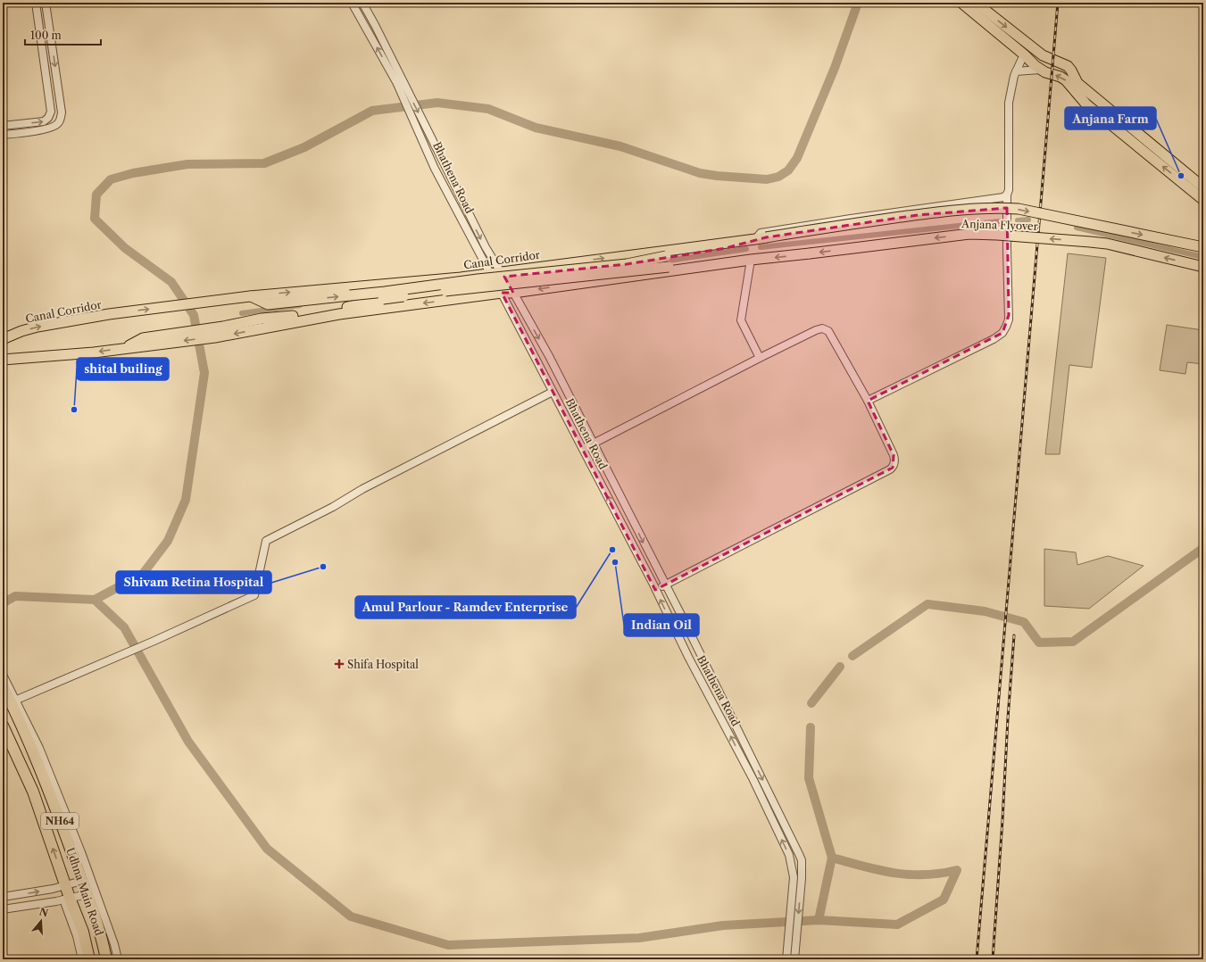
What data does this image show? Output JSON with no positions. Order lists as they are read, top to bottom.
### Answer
{
  "streets": {
    "highway": ["NH64", "Udhna Main Road"],
    "main road": ["Anjana Flyover", "Canal Corridor"],
    "street": ["Bhathena Road"]
  },
  "crossings": [
    ["Bhathena Road", "Canal Corridor"],
    ["Anjana Flyover", "Canal Corridor"]
  ],
  "places": {
    "other": [
      "Anjana Farm",
      "shital builing",
      "Amul Parlour - Ramdev Enterprise",
      "Indian Oil",
      "Shivam Retina Hospital"
    ],
    "health": ["Shifa Hospital"]
  },
  "scale_bar": "100 m",
  "north": "top"
}
